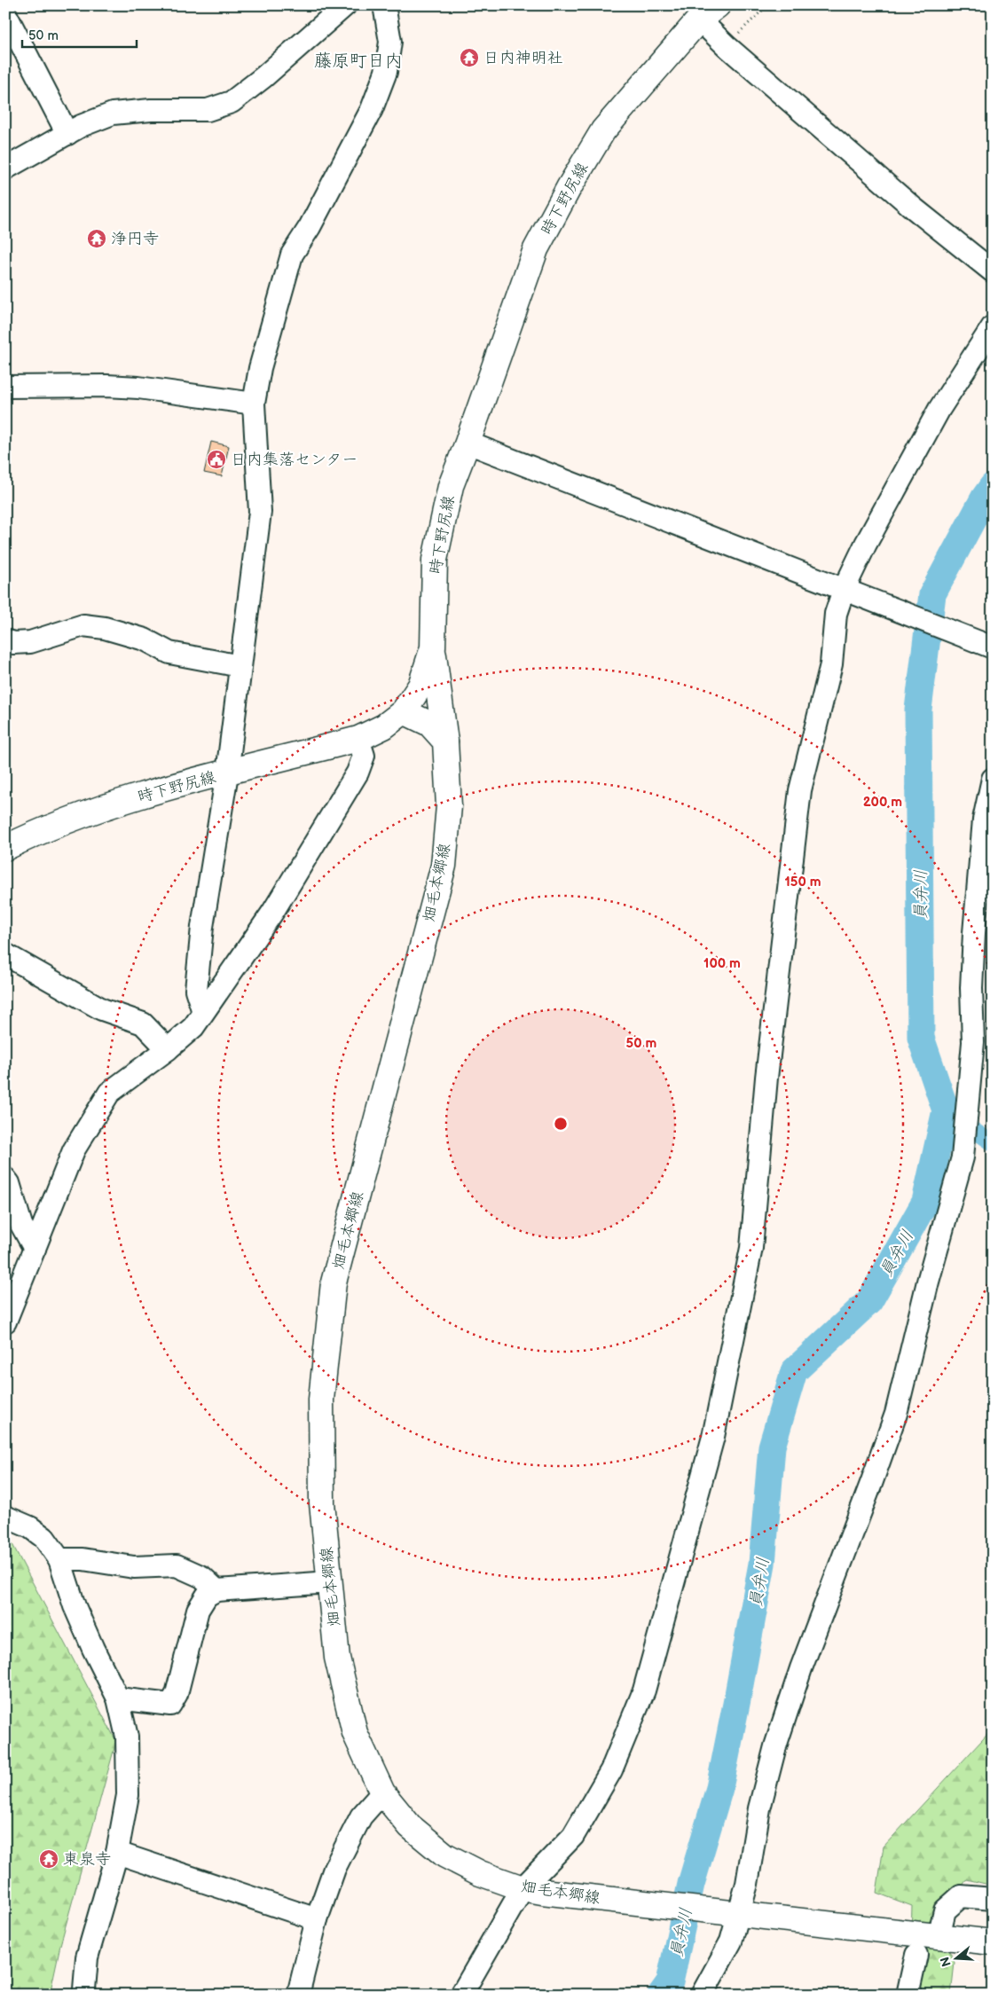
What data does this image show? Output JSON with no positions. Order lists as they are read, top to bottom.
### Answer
{
  "streets": {
    "main road": ["時下野尻線", "畑毛本郷線"]
  },
  "crossings": [
    ["時下野尻線", "畑毛本郷線"]
  ],
  "districts": ["藤原町日内"],
  "water": ["員弁川"],
  "places": {
    "temple": ["日内神明社", "浄円寺", "東泉寺"],
    "public building": ["日内集落センター"]
  },
  "scale_bar": "50 m",
  "north": "left",
  "rings": [
    "200 m",
    "150 m",
    "100 m",
    "50 m"
  ]
}
